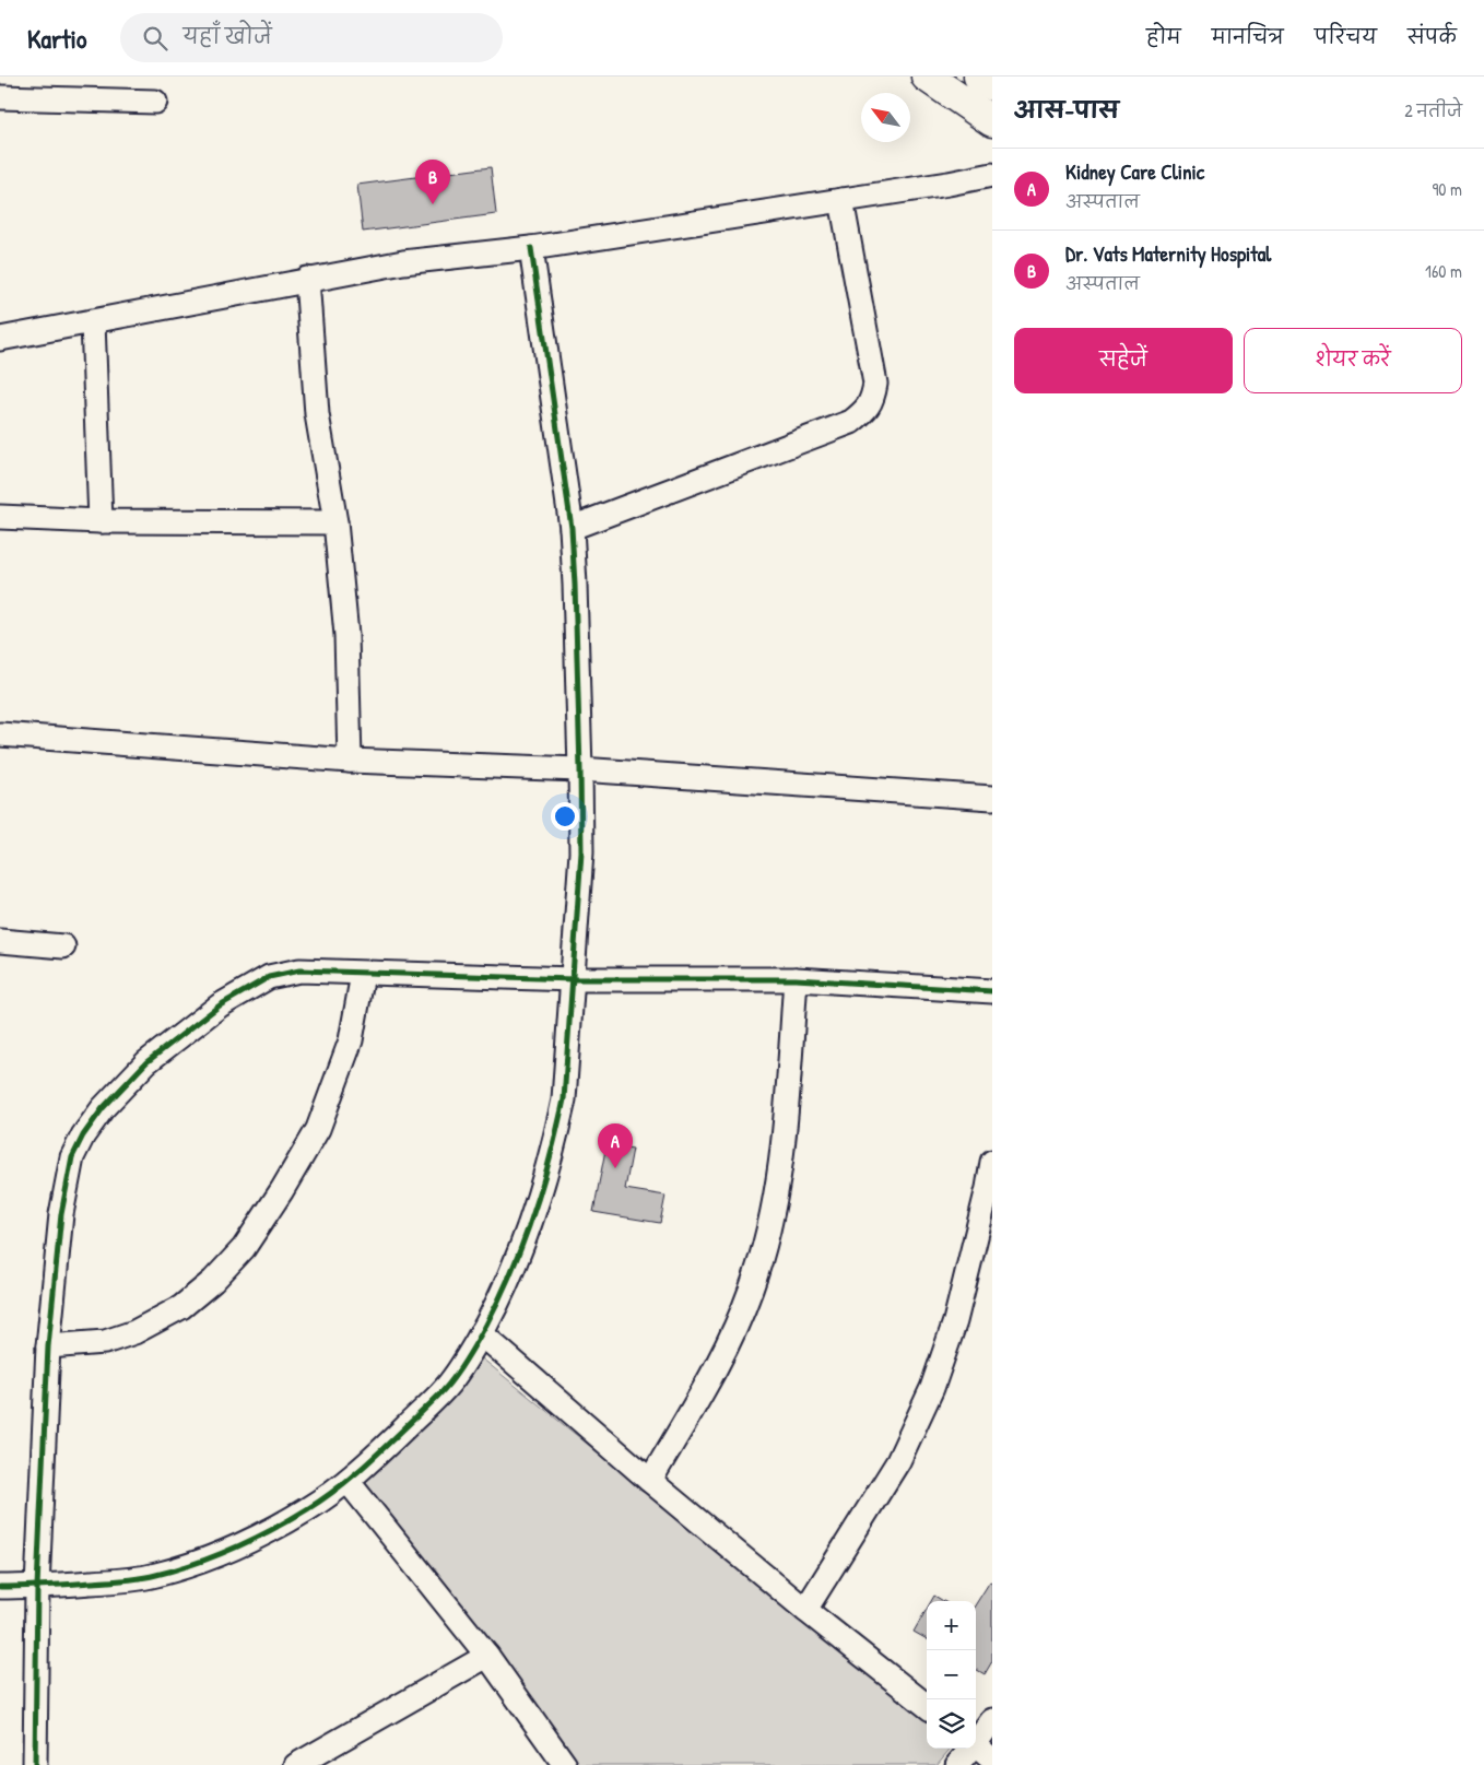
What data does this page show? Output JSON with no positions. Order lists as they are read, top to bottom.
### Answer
{
  "north": "top left",
  "page": {
    "header": "Kartio",
    "search": "यहाँ खोजें",
    "nav": [
      "होम",
      "मानचित्र",
      "परिचय",
      "संपर्क"
    ],
    "heading": ["आस-पास", "2 नतीजे"],
    "list": [
      {
        "mark": "A",
        "name": "Kidney Care Clinic",
        "note": "अस्पताल",
        "value": "90 m"
      },
      {
        "mark": "B",
        "name": "Dr. Vats Maternity Hospital",
        "note": "अस्पताल",
        "value": "160 m"
      }
    ],
    "pins": ["B", "A"],
    "buttons": ["सहेजें", "शेयर करें"],
    "map_buttons": ["+", "−"]
  }
}
